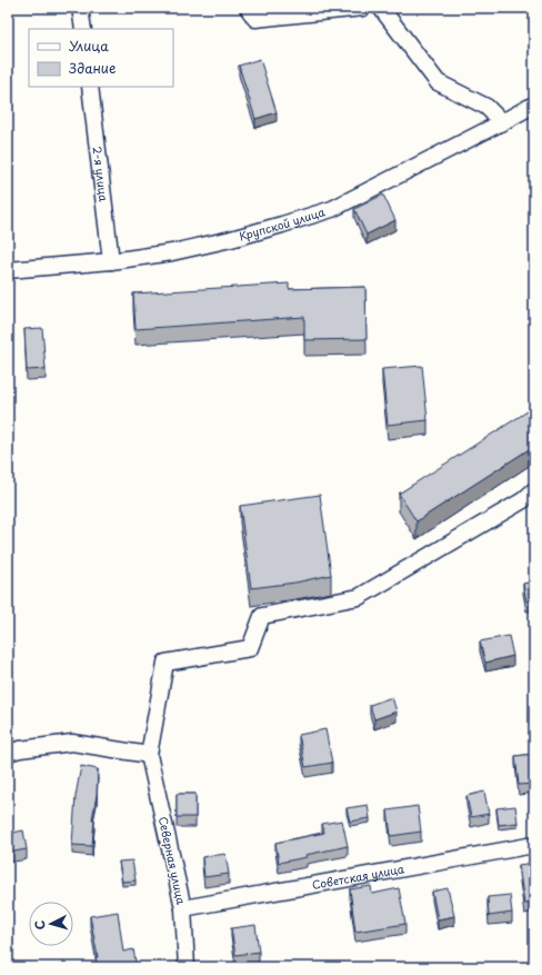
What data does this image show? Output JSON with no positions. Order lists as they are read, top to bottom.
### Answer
{
  "streets": {
    "street": [
      "2-я улица",
      "Крупской улица",
      "Северная улица",
      "Советская улица"
    ]
  },
  "crossings": [
    ["2-я улица", "Крупской улица"],
    ["Северная улица", "Советская улица"]
  ],
  "legend": ["Улица", "Здание"],
  "north": "left"
}
